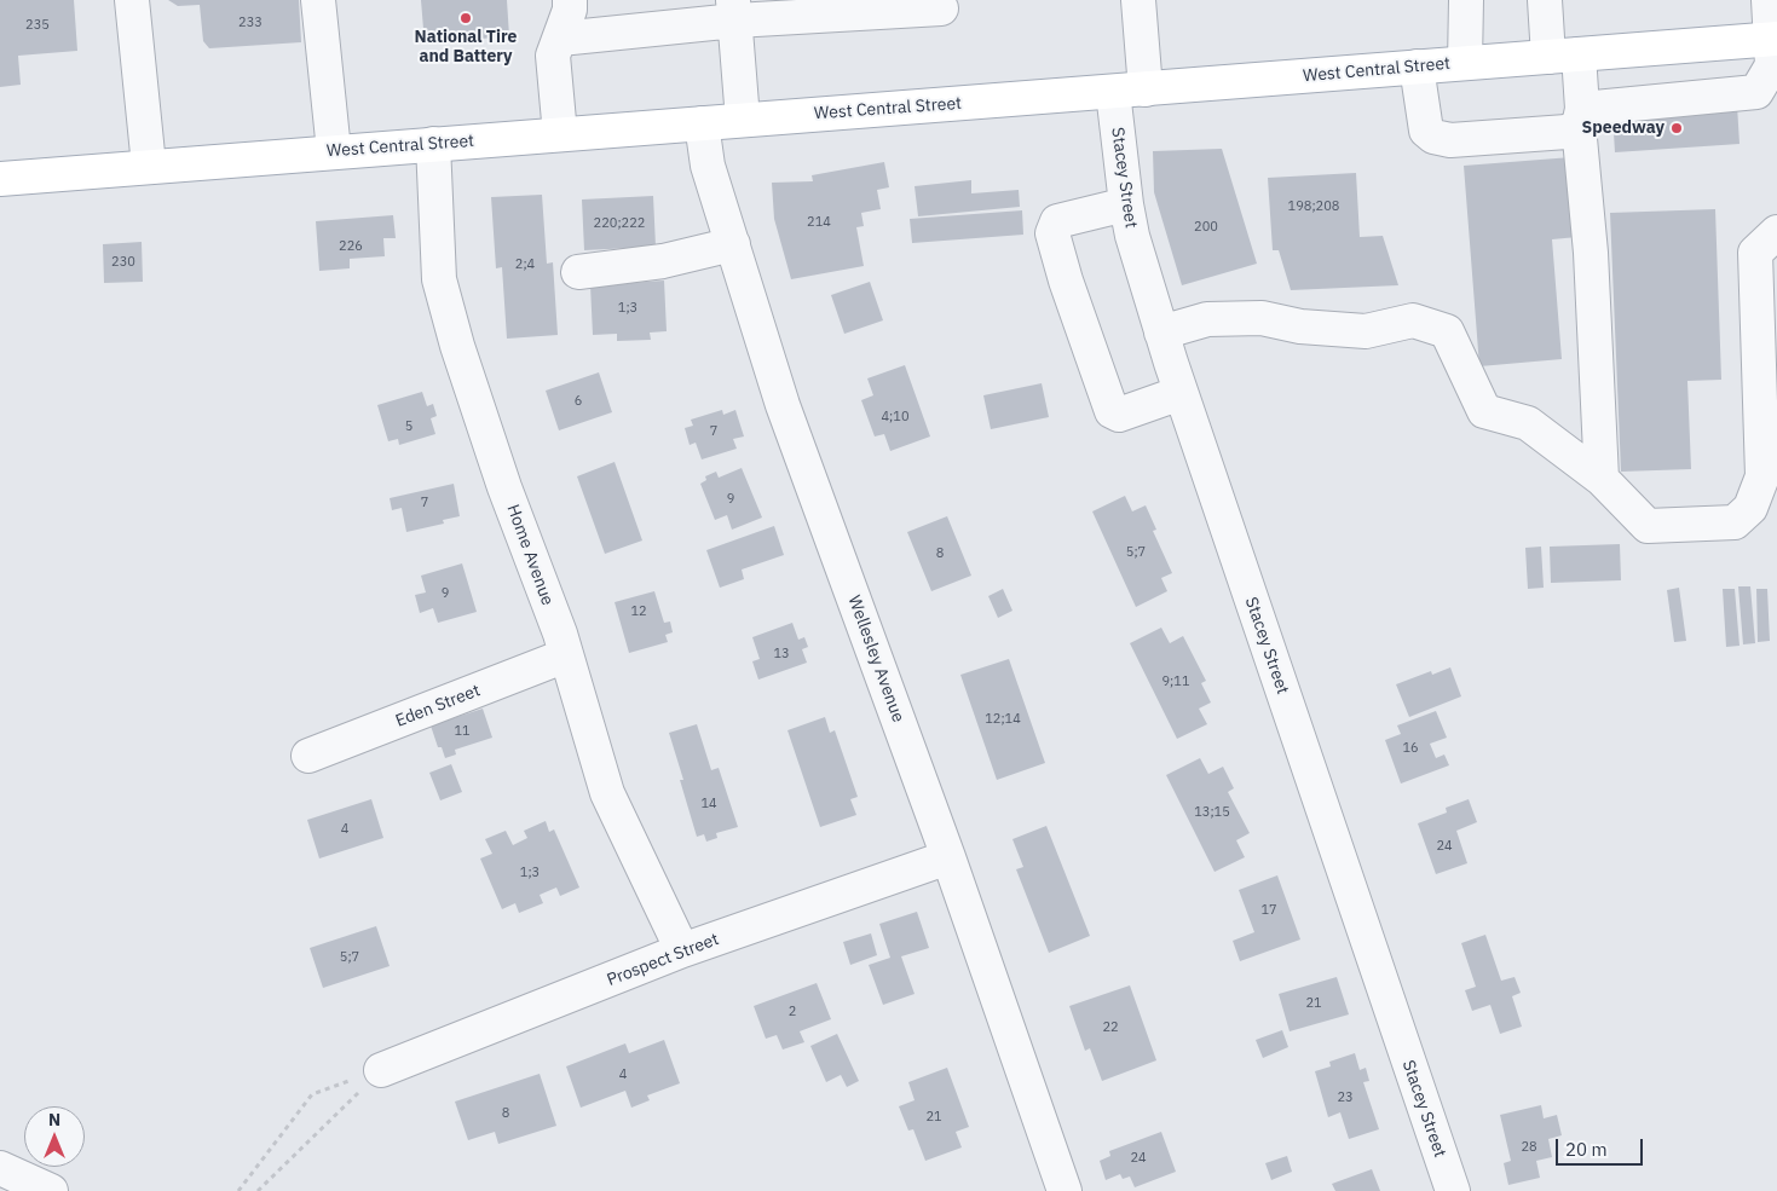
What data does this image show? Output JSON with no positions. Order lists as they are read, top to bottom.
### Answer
{
  "streets": {
    "main road": ["West Central Street"],
    "street": [
      "Stacey Street",
      "Home Avenue",
      "Wellesley Avenue",
      "Eden Street",
      "Prospect Street"
    ]
  },
  "crossings": [
    ["West Central Street", "Stacey Street"],
    ["West Central Street", "Home Avenue"],
    ["West Central Street", "Wellesley Avenue"],
    ["Home Avenue", "Eden Street"],
    ["Home Avenue", "Prospect Street"],
    ["Wellesley Avenue", "Prospect Street"]
  ],
  "places": ["National Tire and Battery", "Speedway"],
  "house_numbers": [
    "233",
    "235",
    "198;208",
    "214",
    "220;222",
    "200",
    "226",
    "230",
    "2;4",
    "1;3",
    "6",
    "4;10",
    "5",
    "7",
    "9",
    "7",
    "5;7",
    "8",
    "9",
    "12",
    "13",
    "9;11",
    "12;14",
    "11",
    "16",
    "14",
    "13;15",
    "4",
    "24",
    "1;3",
    "17",
    "5;7",
    "21",
    "2",
    "22",
    "4",
    "23",
    "8",
    "21",
    "28",
    "24"
  ],
  "scale_bar": "20 m",
  "north": "top"
}
